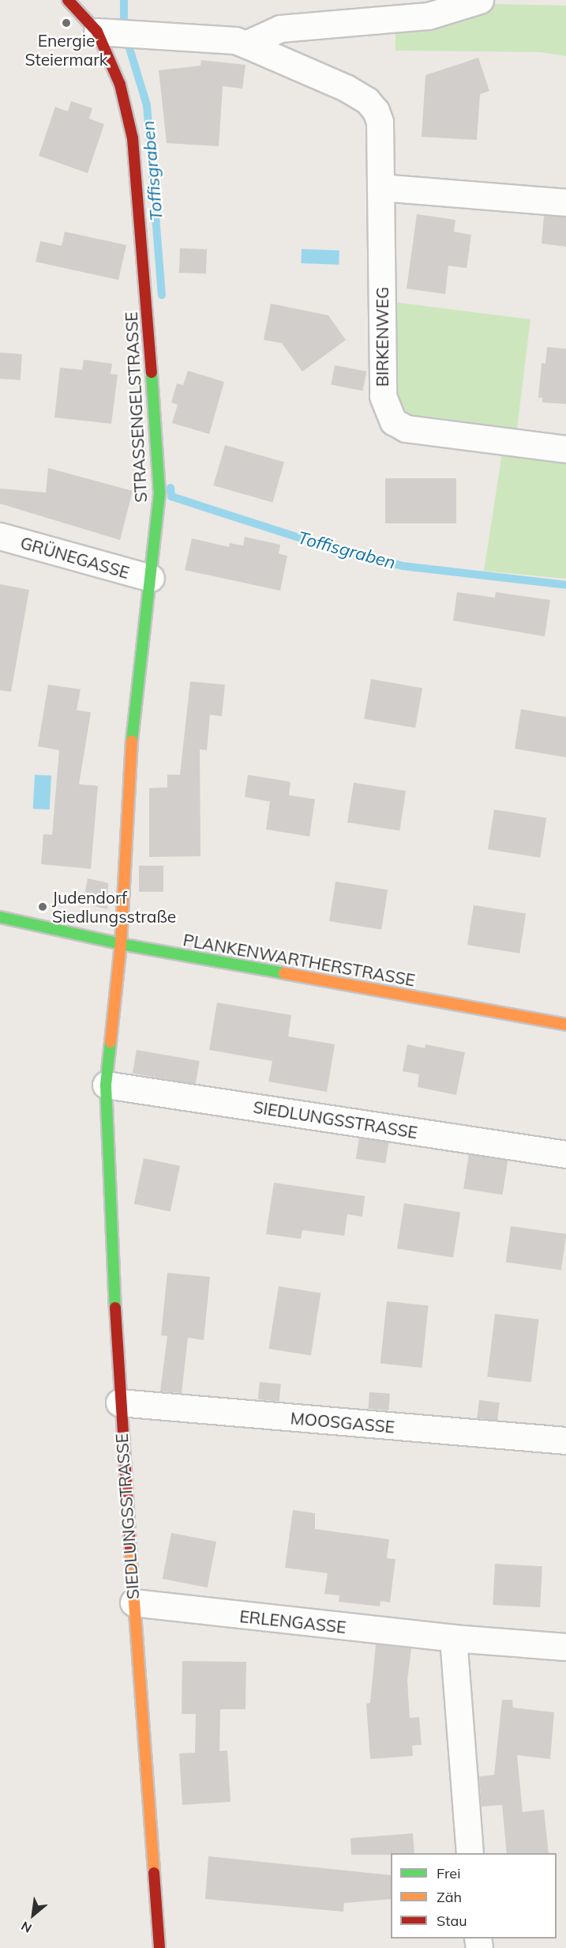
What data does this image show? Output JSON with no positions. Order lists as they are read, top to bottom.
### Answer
{
  "streets": {
    "street": [
      "BIRKENWEG",
      "STRASSENGELSTRASSE",
      "GRÜNEGASSE",
      "PLANKENWARTHERSTRASSE",
      "SIEDLUNGSSTRASSE",
      "MOOSGASSE",
      "ERLENGASSE"
    ]
  },
  "crossings": [
    ["BIRKENWEG", "STRASSENGELSTRASSE"],
    ["STRASSENGELSTRASSE", "GRÜNEGASSE"],
    ["STRASSENGELSTRASSE", "PLANKENWARTHERSTRASSE"],
    ["STRASSENGELSTRASSE", "SIEDLUNGSSTRASSE"],
    ["PLANKENWARTHERSTRASSE", "SIEDLUNGSSTRASSE"],
    ["SIEDLUNGSSTRASSE", "MOOSGASSE"],
    ["SIEDLUNGSSTRASSE", "ERLENGASSE"]
  ],
  "water": ["Toffisgraben"],
  "places": ["Energie Steiermark", "Judendorf Siedlungsstraße"],
  "legend": ["Frei", "Zäh", "Stau"],
  "north": "bottom left"
}
